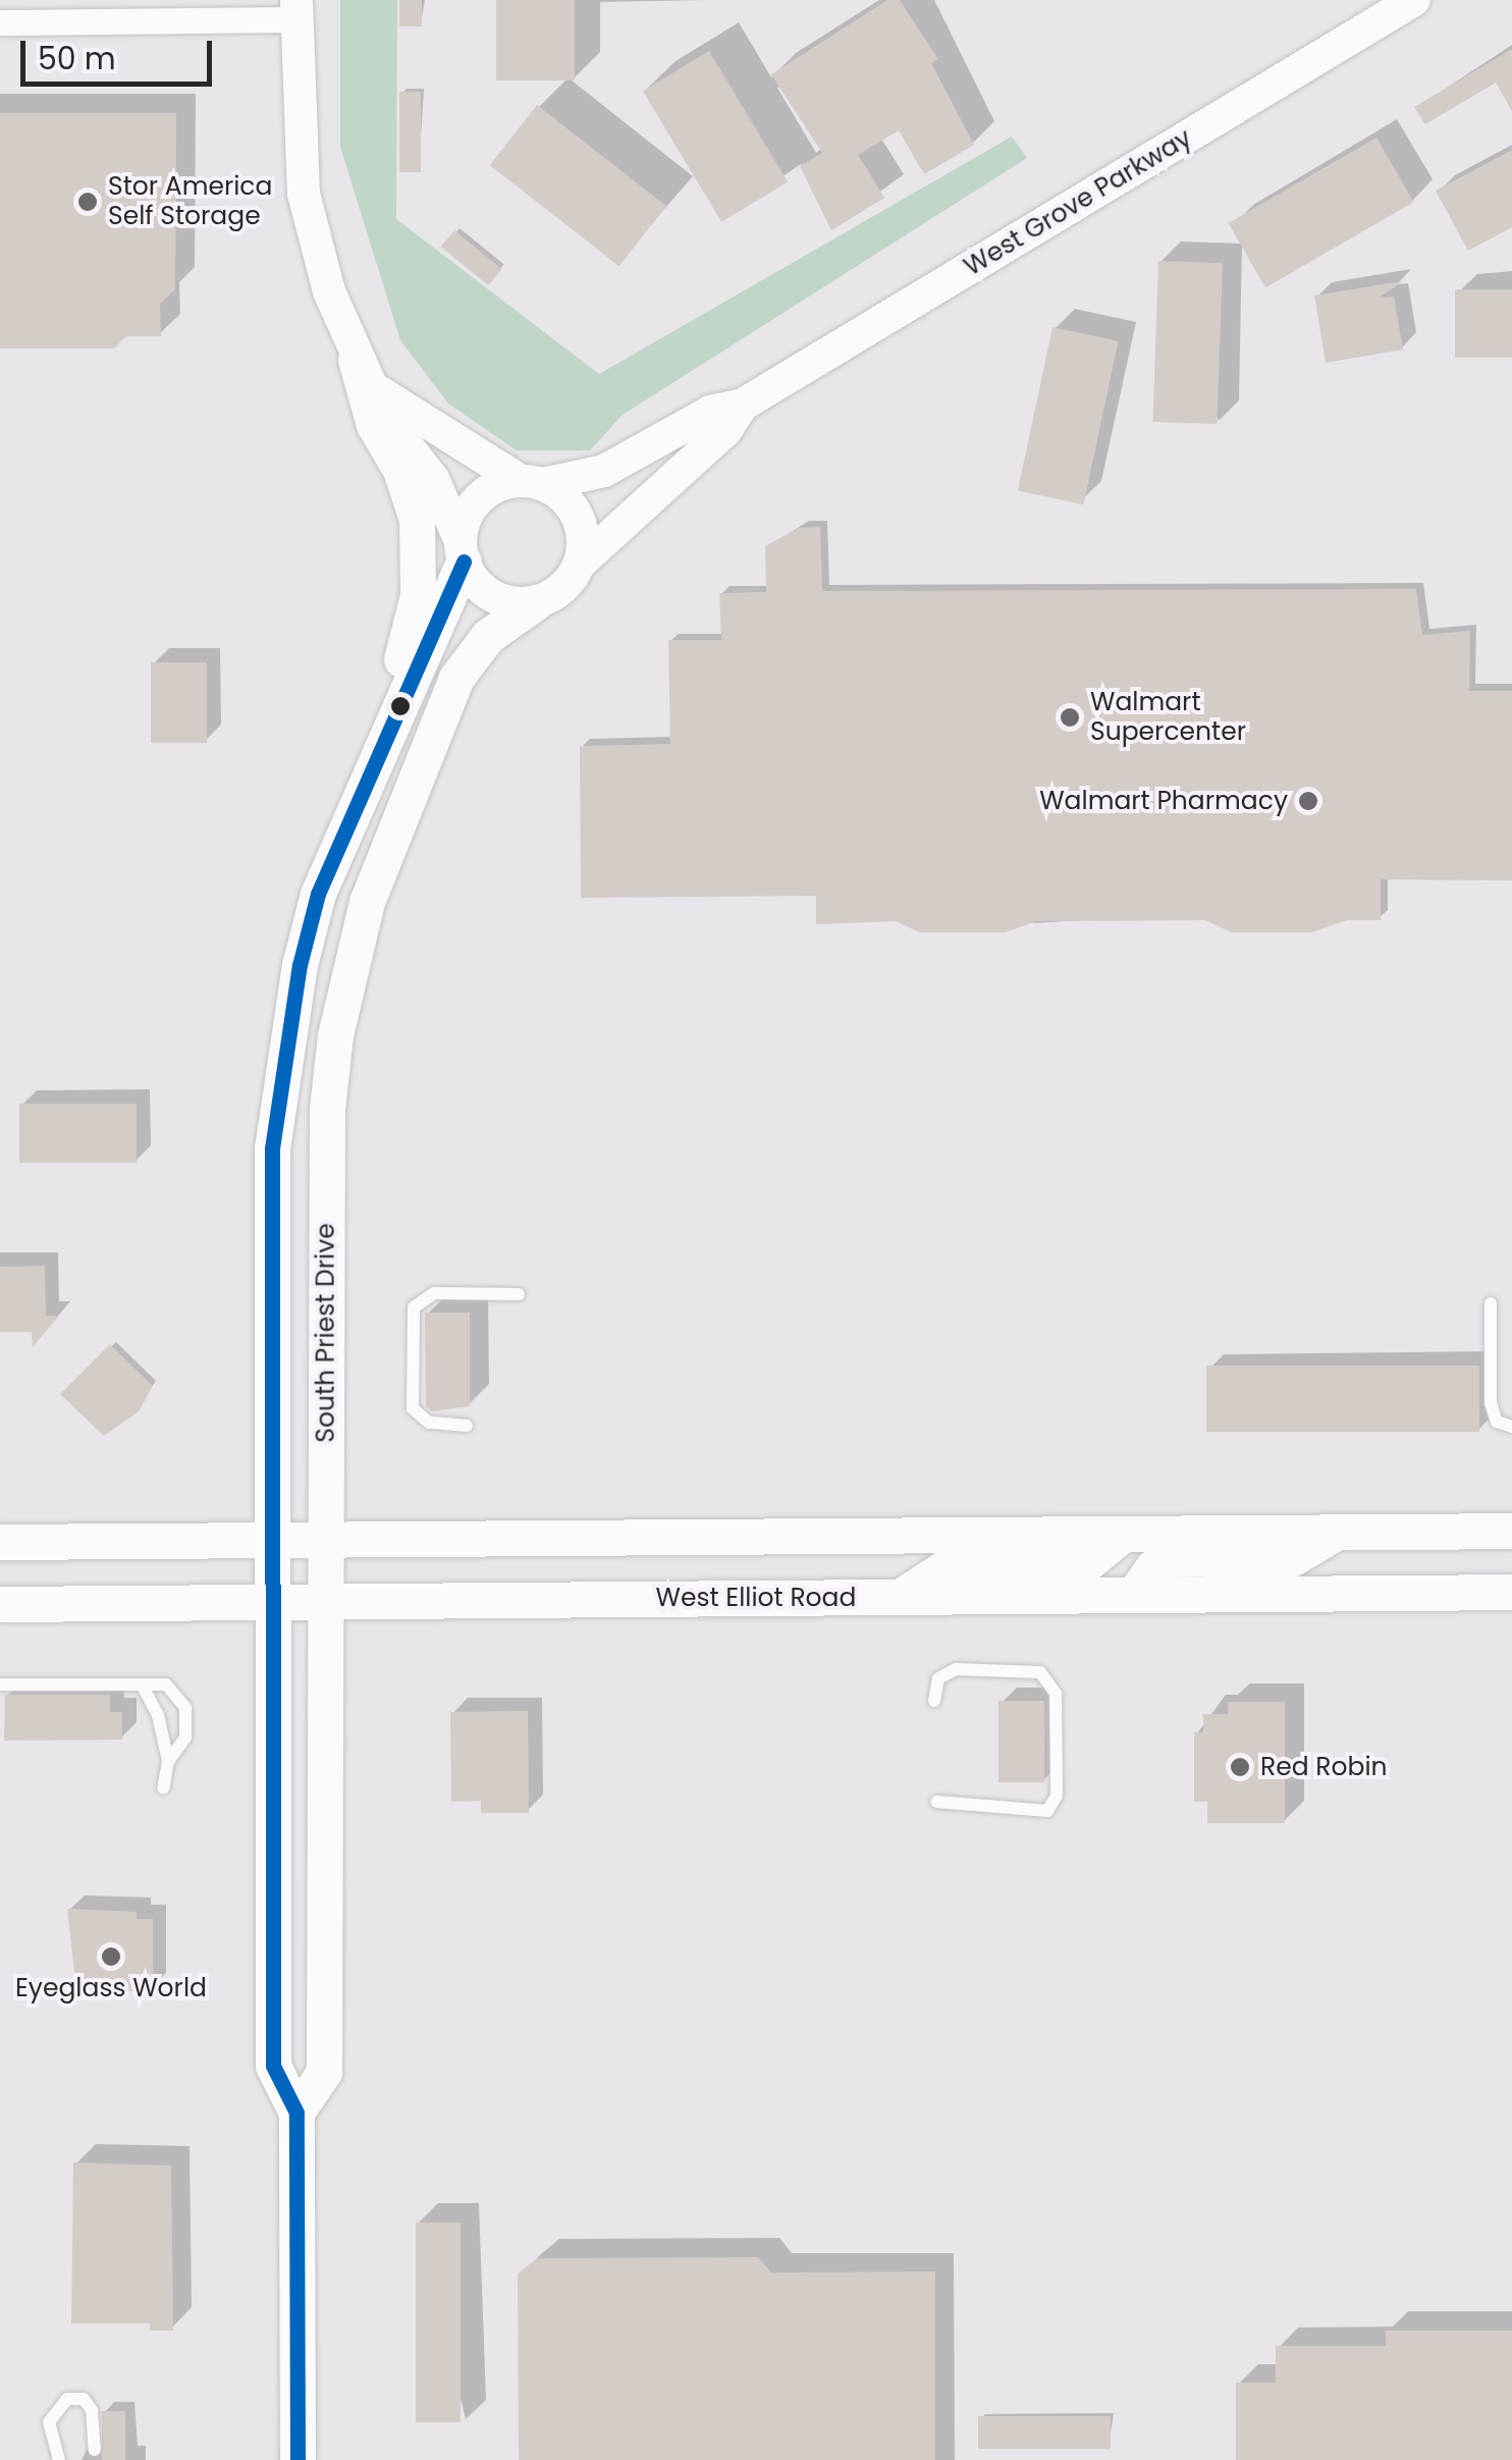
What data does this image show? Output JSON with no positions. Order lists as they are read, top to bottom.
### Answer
{
  "streets": {
    "main road": ["South Priest Drive", "West Elliot Road"],
    "street": ["West Grove Parkway"]
  },
  "crossings": [
    ["West Grove Parkway", "South Priest Drive"],
    ["South Priest Drive", "West Elliot Road"]
  ],
  "places": [
    "Stor America Self Storage",
    "Walmart Supercenter",
    "Walmart Pharmacy",
    "Red Robin",
    "Eyeglass World"
  ],
  "scale_bar": "50 m"
}
